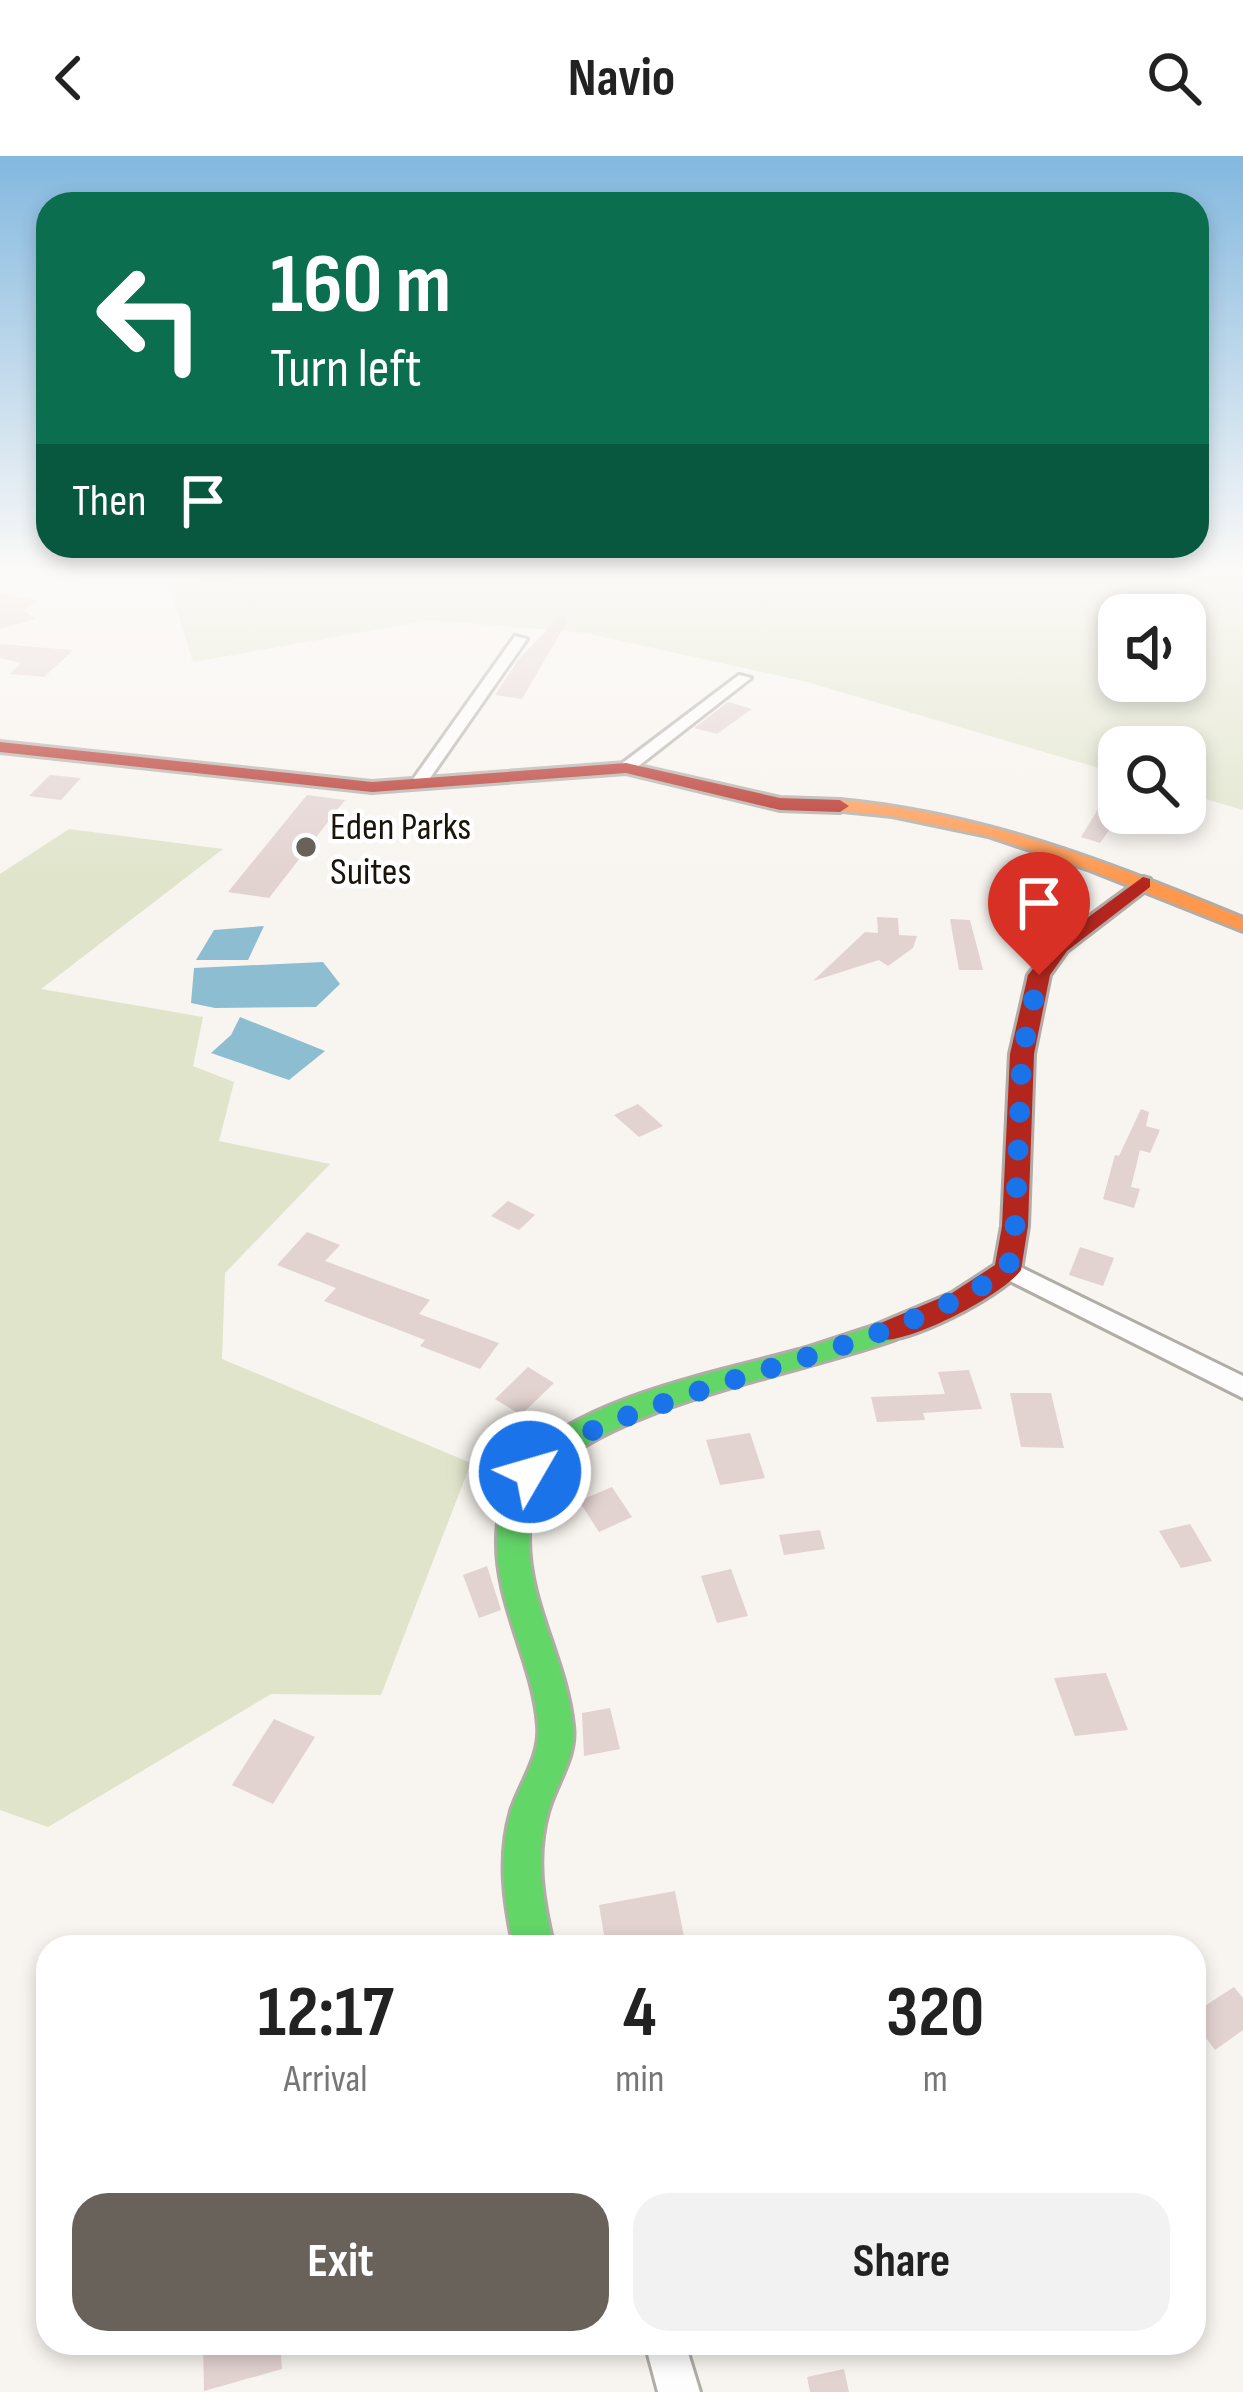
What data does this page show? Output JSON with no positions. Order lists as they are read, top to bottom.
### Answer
{
  "places": ["Eden Parks Suites"],
  "page": {
    "header": "Navio",
    "turn": ["160 m", "Turn left"],
    "then": "Then",
    "eta": [
      "12:17",
      "Arrival",
      "4",
      "min",
      "320",
      "m"
    ],
    "buttons": ["Exit", "Share"]
  }
}
